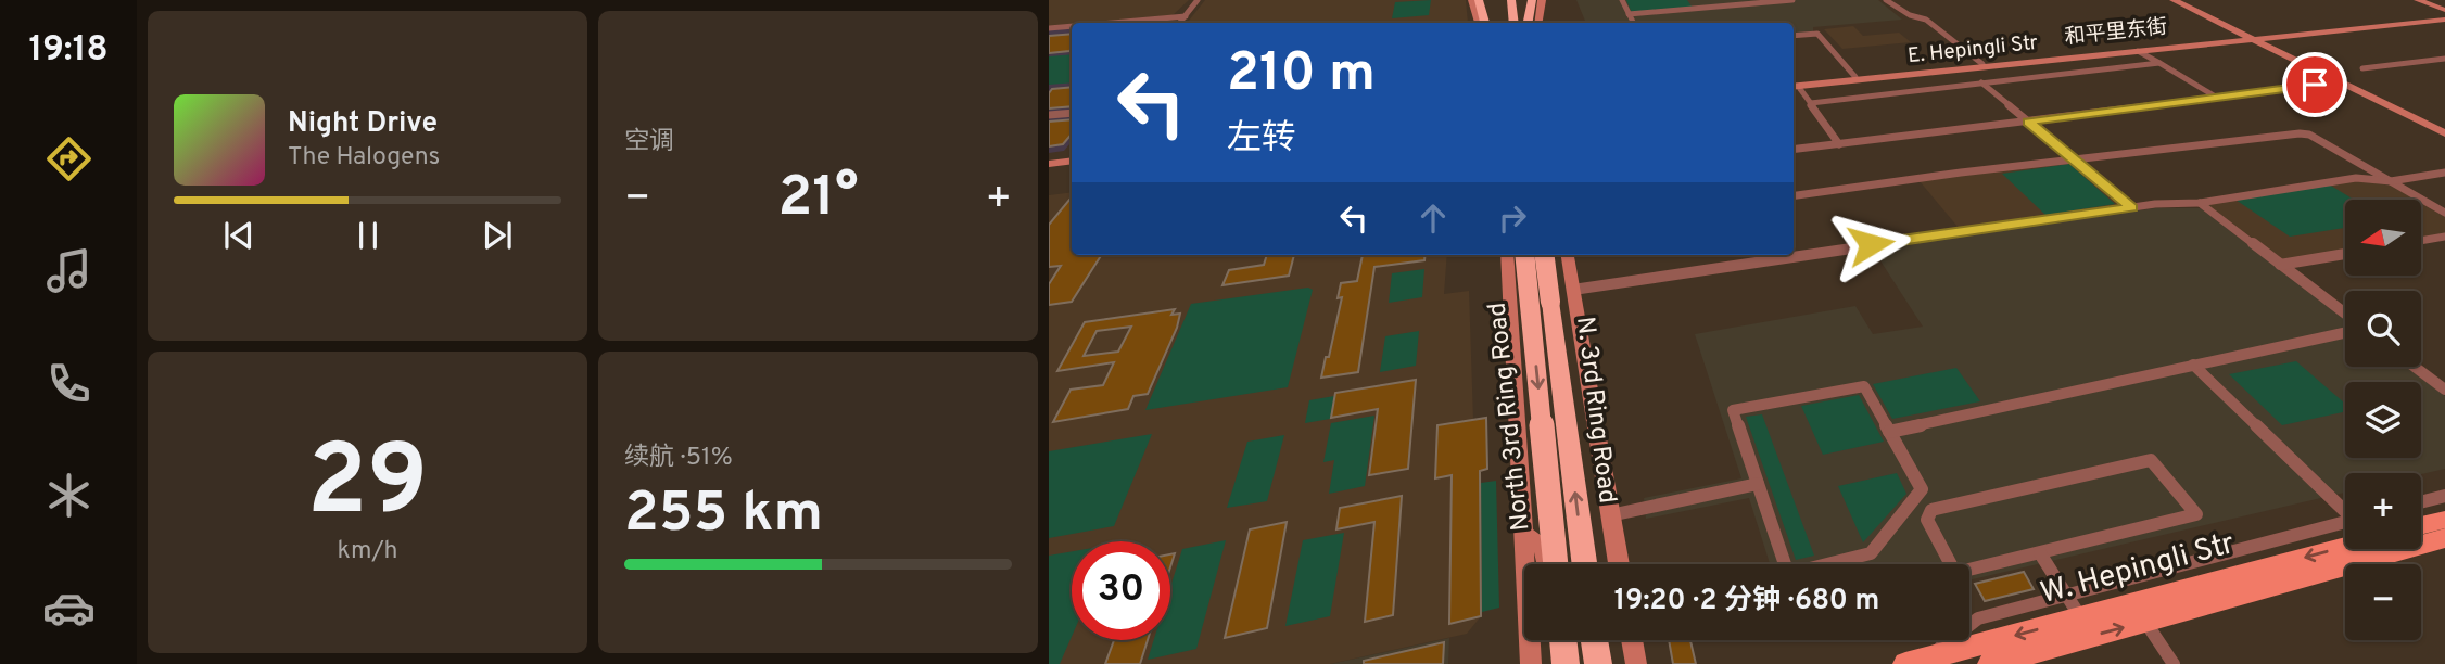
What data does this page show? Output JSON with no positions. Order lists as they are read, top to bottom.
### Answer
{
  "streets": {
    "highway": ["N. 3rd Ring Road", "North 3rd Ring Road"],
    "main road": ["W. Hepingli Str"],
    "street": ["和平里东街", "E. Hepingli Str"]
  },
  "crossings": [
    ["和平里东街", "E. Hepingli Str"]
  ],
  "one_way": ["N. 3rd Ring Road", "North 3rd Ring Road"],
  "north": "left",
  "page": {
    "tabs": "19:18",
    "tile": [
      "空调",
      ["29", "km/h"],
      ["续航 · 51%", "255 km"]
    ],
    "turn": ["210 m", "左转"],
    "song": ["Night Drive", "The Halogens"],
    "heat": ["−", "21°", "+"],
    "map_buttons": ["+", "−"],
    "limit": "30",
    "trip": "19:20 · 2 分钟 · 680 m"
  }
}
